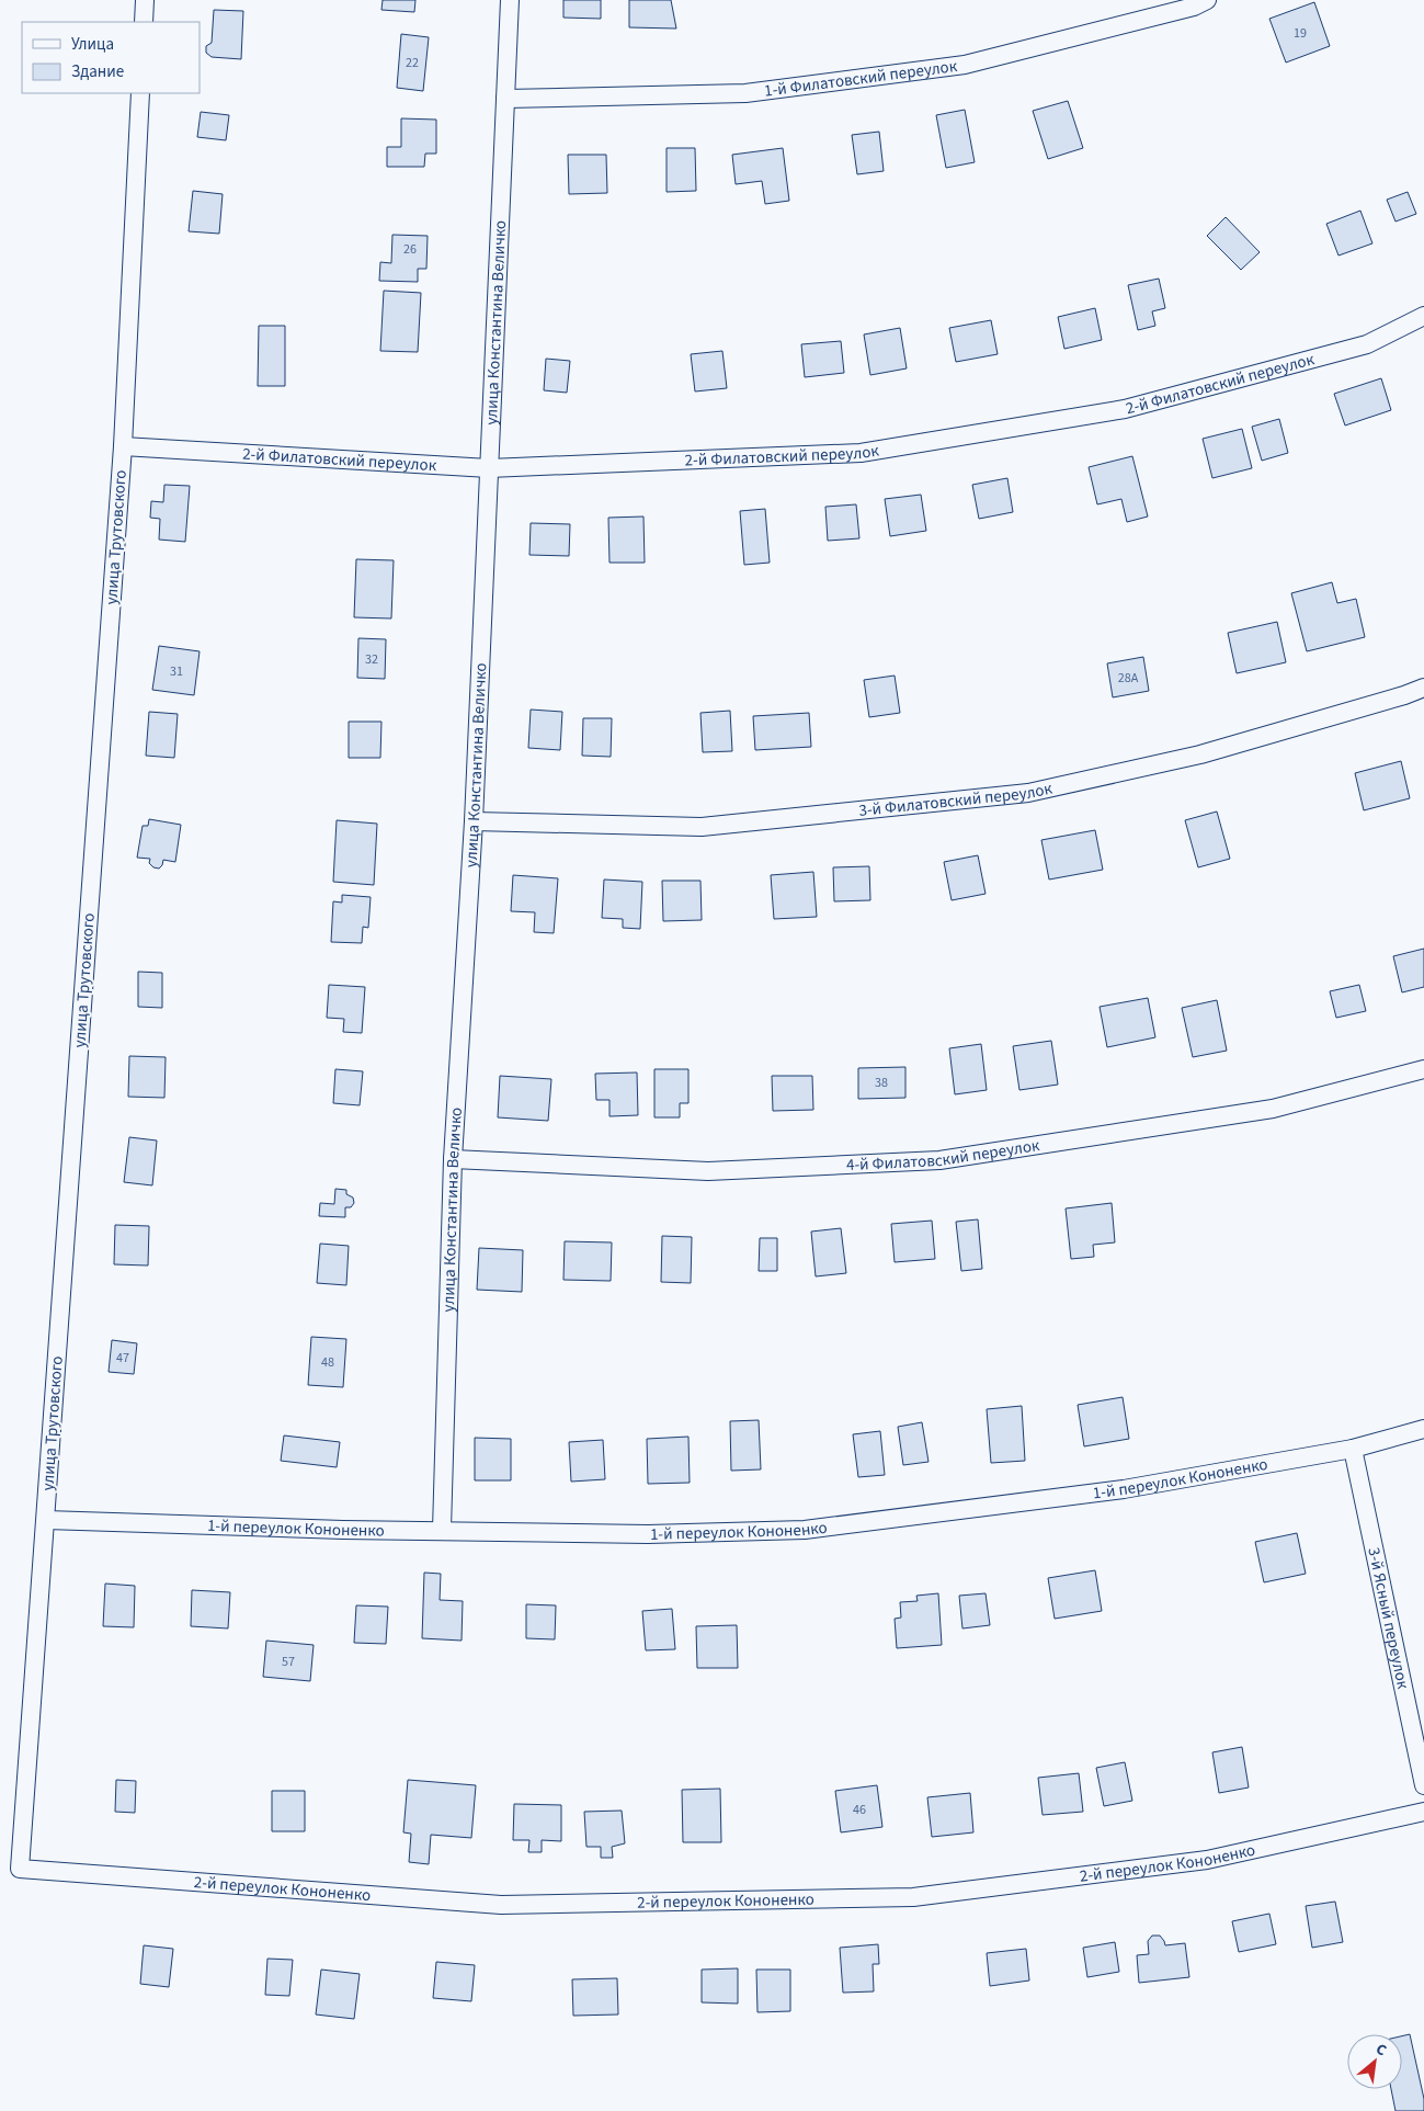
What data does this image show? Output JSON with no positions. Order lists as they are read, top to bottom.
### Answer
{
  "streets": {
    "street": [
      "1-й Филатовский переулок",
      "улица Константина Величко",
      "2-й Филатовский переулок",
      "улица Трутовского",
      "3-й Филатовский переулок",
      "4-й Филатовский переулок",
      "1-й переулок Кононенко",
      "3-й Ясный переулок",
      "2-й переулок Кононенко"
    ]
  },
  "crossings": [
    ["1-й Филатовский переулок", "улица Константина Величко"],
    ["улица Константина Величко", "2-й Филатовский переулок"],
    ["улица Константина Величко", "3-й Филатовский переулок"],
    ["улица Константина Величко", "4-й Филатовский переулок"],
    ["улица Константина Величко", "1-й переулок Кононенко"],
    ["2-й Филатовский переулок", "улица Трутовского"],
    ["улица Трутовского", "1-й переулок Кононенко"],
    ["улица Трутовского", "2-й переулок Кононенко"],
    ["1-й переулок Кононенко", "3-й Ясный переулок"]
  ],
  "house_numbers": [
    "19",
    "22",
    "26",
    "32",
    "31",
    "28А",
    "38",
    "47",
    "48",
    "57",
    "46"
  ],
  "legend": ["Улица", "Здание"],
  "north": "top right"
}
